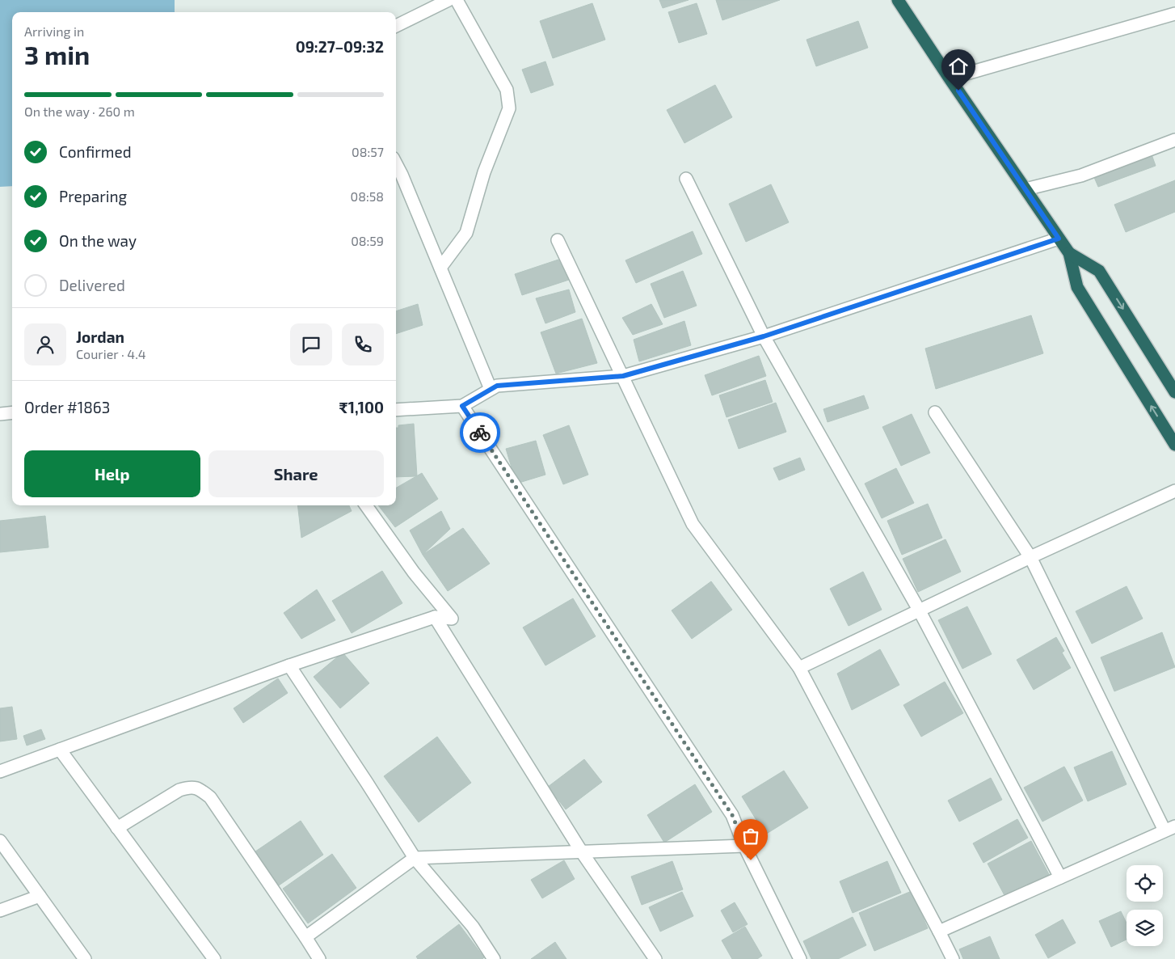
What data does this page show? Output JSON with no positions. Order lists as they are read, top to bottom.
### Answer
{
  "page": {
    "heading": ["3 min", "Arriving in", "09:27–09:32"],
    "panel": [
      "Jordan",
      "Courier · 4.4",
      "Order #1863",
      "₹1,100"
    ],
    "bar": "On the way · 260 m",
    "list": [
      ["Confirmed", "08:57"],
      ["Preparing", "08:58"],
      ["On the way", "08:59"],
      "Delivered"
    ],
    "buttons": ["Help", "Share"]
  }
}
